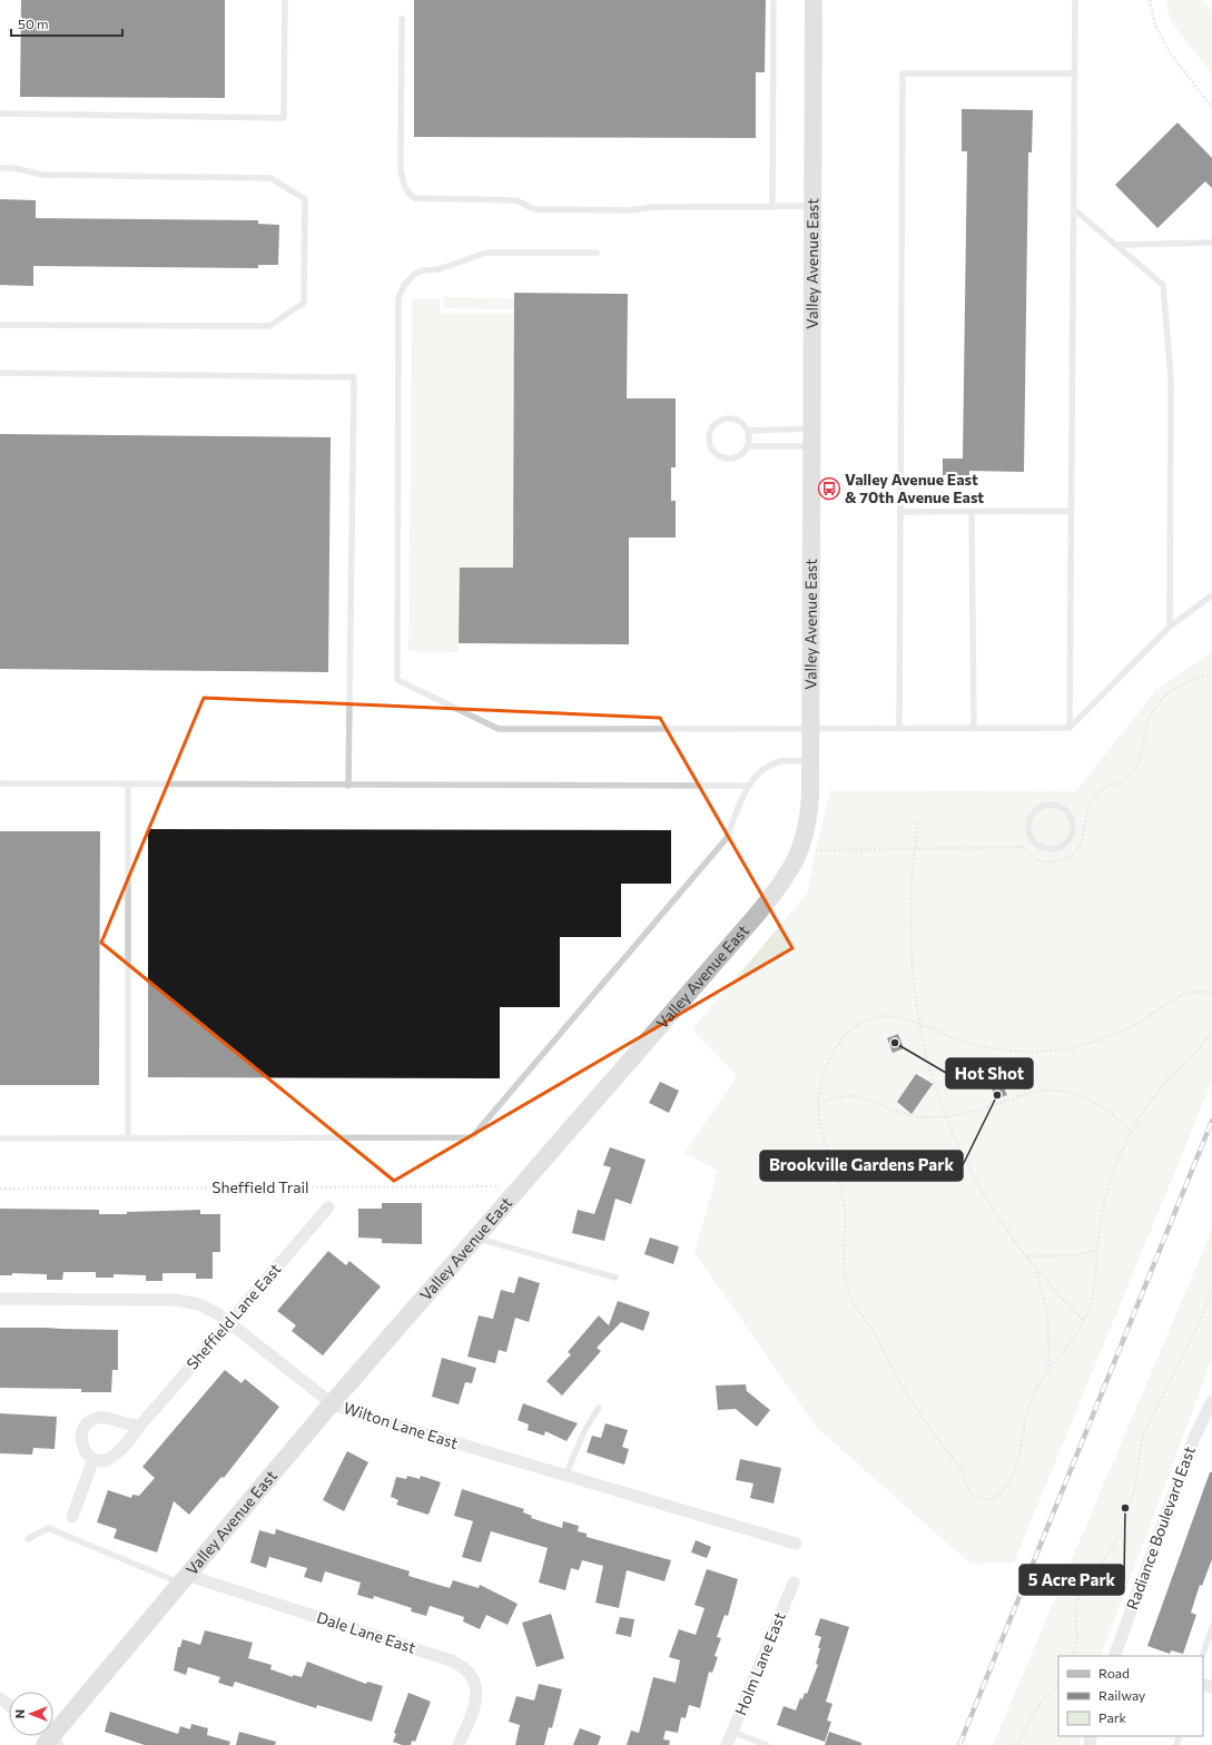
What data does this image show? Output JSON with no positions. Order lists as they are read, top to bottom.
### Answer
{
  "streets": {
    "main road": ["Valley Avenue East"],
    "street": [
      "Sheffield Lane East",
      "Wilton Lane East",
      "Radiance Boulevard East",
      "Dale Lane East",
      "Holm Lane East"
    ],
    "path": ["Sheffield Trail"]
  },
  "crossings": [
    ["Valley Avenue East", "Sheffield Trail"],
    ["Valley Avenue East", "Wilton Lane East"],
    ["Valley Avenue East", "Dale Lane East"],
    ["Sheffield Lane East", "Wilton Lane East"]
  ],
  "places": {
    "bus stop": ["Valley Avenue East & 70th Avenue East"],
    "other": ["Hot Shot", "Brookville Gardens Park", "5 Acre Park"]
  },
  "legend": ["Road", "Railway", "Park"],
  "scale_bar": "50 m",
  "north": "left"
}
